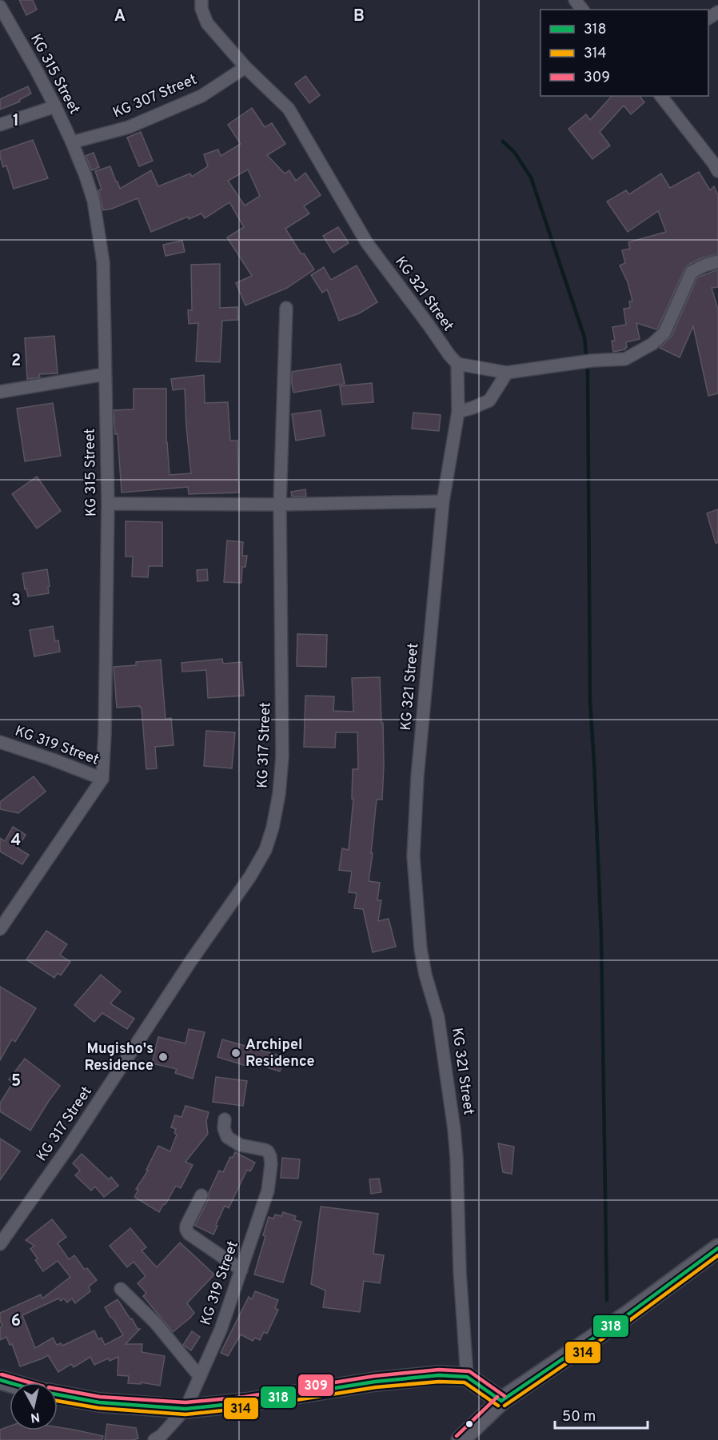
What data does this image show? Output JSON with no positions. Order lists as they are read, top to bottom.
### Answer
{
  "streets": {
    "street": [
      "KG 315 Street",
      "KG 307 Street",
      "KG 321 Street",
      "KG 317 Street",
      "KG 319 Street"
    ]
  },
  "crossings": [
    ["KG 315 Street", "KG 307 Street"],
    ["KG 315 Street", "KG 319 Street"],
    ["KG 307 Street", "KG 321 Street"]
  ],
  "places": ["Archipel Residence", "Mugisho's Residence"],
  "lines": ["transit line 318", "transit line 314", "transit line 309"],
  "legend": ["318", "314", "309"],
  "scale_bar": "50 m",
  "north": "bottom",
  "grid": {
    "columns": ["A", "B"],
    "rows": [
      "1",
      "2",
      "3",
      "4",
      "5",
      "6"
    ]
  }
}
